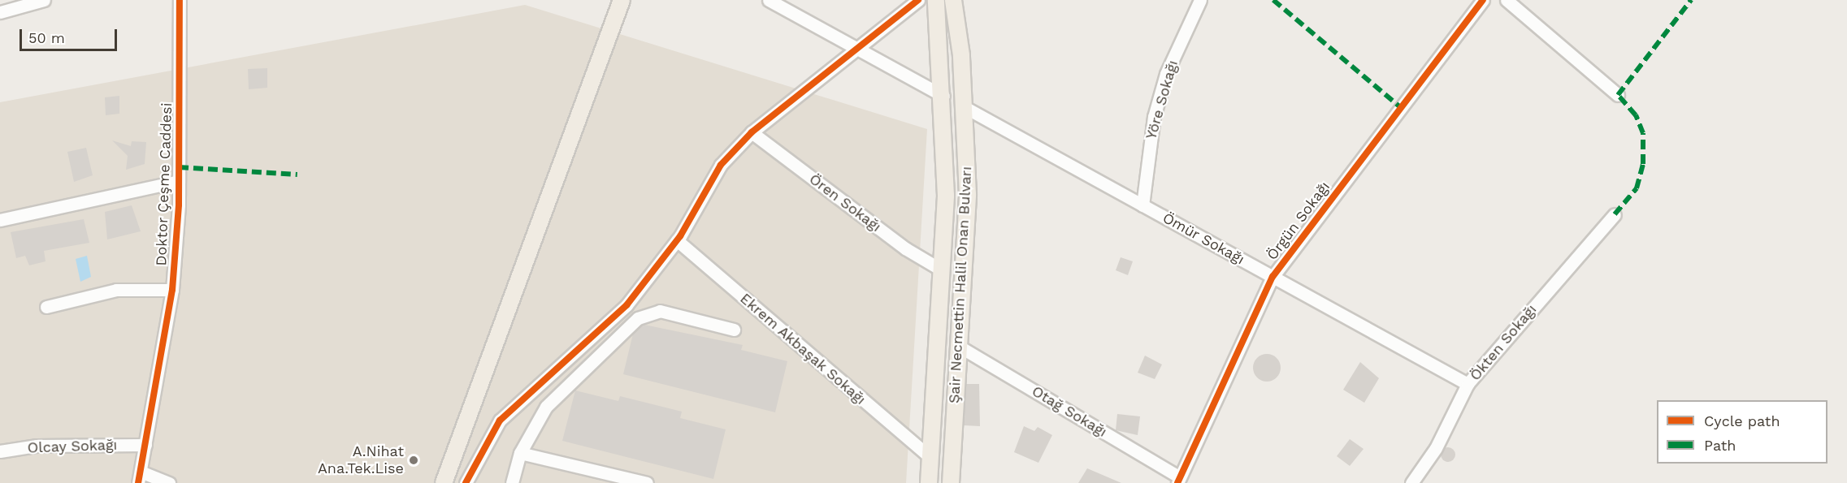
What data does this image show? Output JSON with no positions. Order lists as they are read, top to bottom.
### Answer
{
  "streets": {
    "main road": ["Şair Necmettin Halil Onan Bulvarı"],
    "street": [
      "Yöre Sokağı",
      "Doktor Çeşme Caddesi",
      "Ören Sokağı",
      "Örgün Sokağı",
      "Ömür Sokağı",
      "Ökten Sokağı",
      "Ekrem Akbaşak Sokağı",
      "Otağ Sokağı",
      "Olcay Sokağı"
    ]
  },
  "crossings": [
    ["Yöre Sokağı", "Ömür Sokağı"],
    ["Doktor Çeşme Caddesi", "Olcay Sokağı"],
    ["Ören Sokağı", "Şair Necmettin Halil Onan Bulvarı"],
    ["Örgün Sokağı", "Ömür Sokağı"],
    ["Örgün Sokağı", "Otağ Sokağı"],
    ["Ömür Sokağı", "Şair Necmettin Halil Onan Bulvarı"],
    ["Ömür Sokağı", "Ökten Sokağı"],
    ["Şair Necmettin Halil Onan Bulvarı", "Ekrem Akbaşak Sokağı"],
    ["Şair Necmettin Halil Onan Bulvarı", "Otağ Sokağı"]
  ],
  "places": ["A.Nihat Ana.Tek.Lise"],
  "legend": ["Cycle path", "Path"],
  "scale_bar": "50 m"
}
